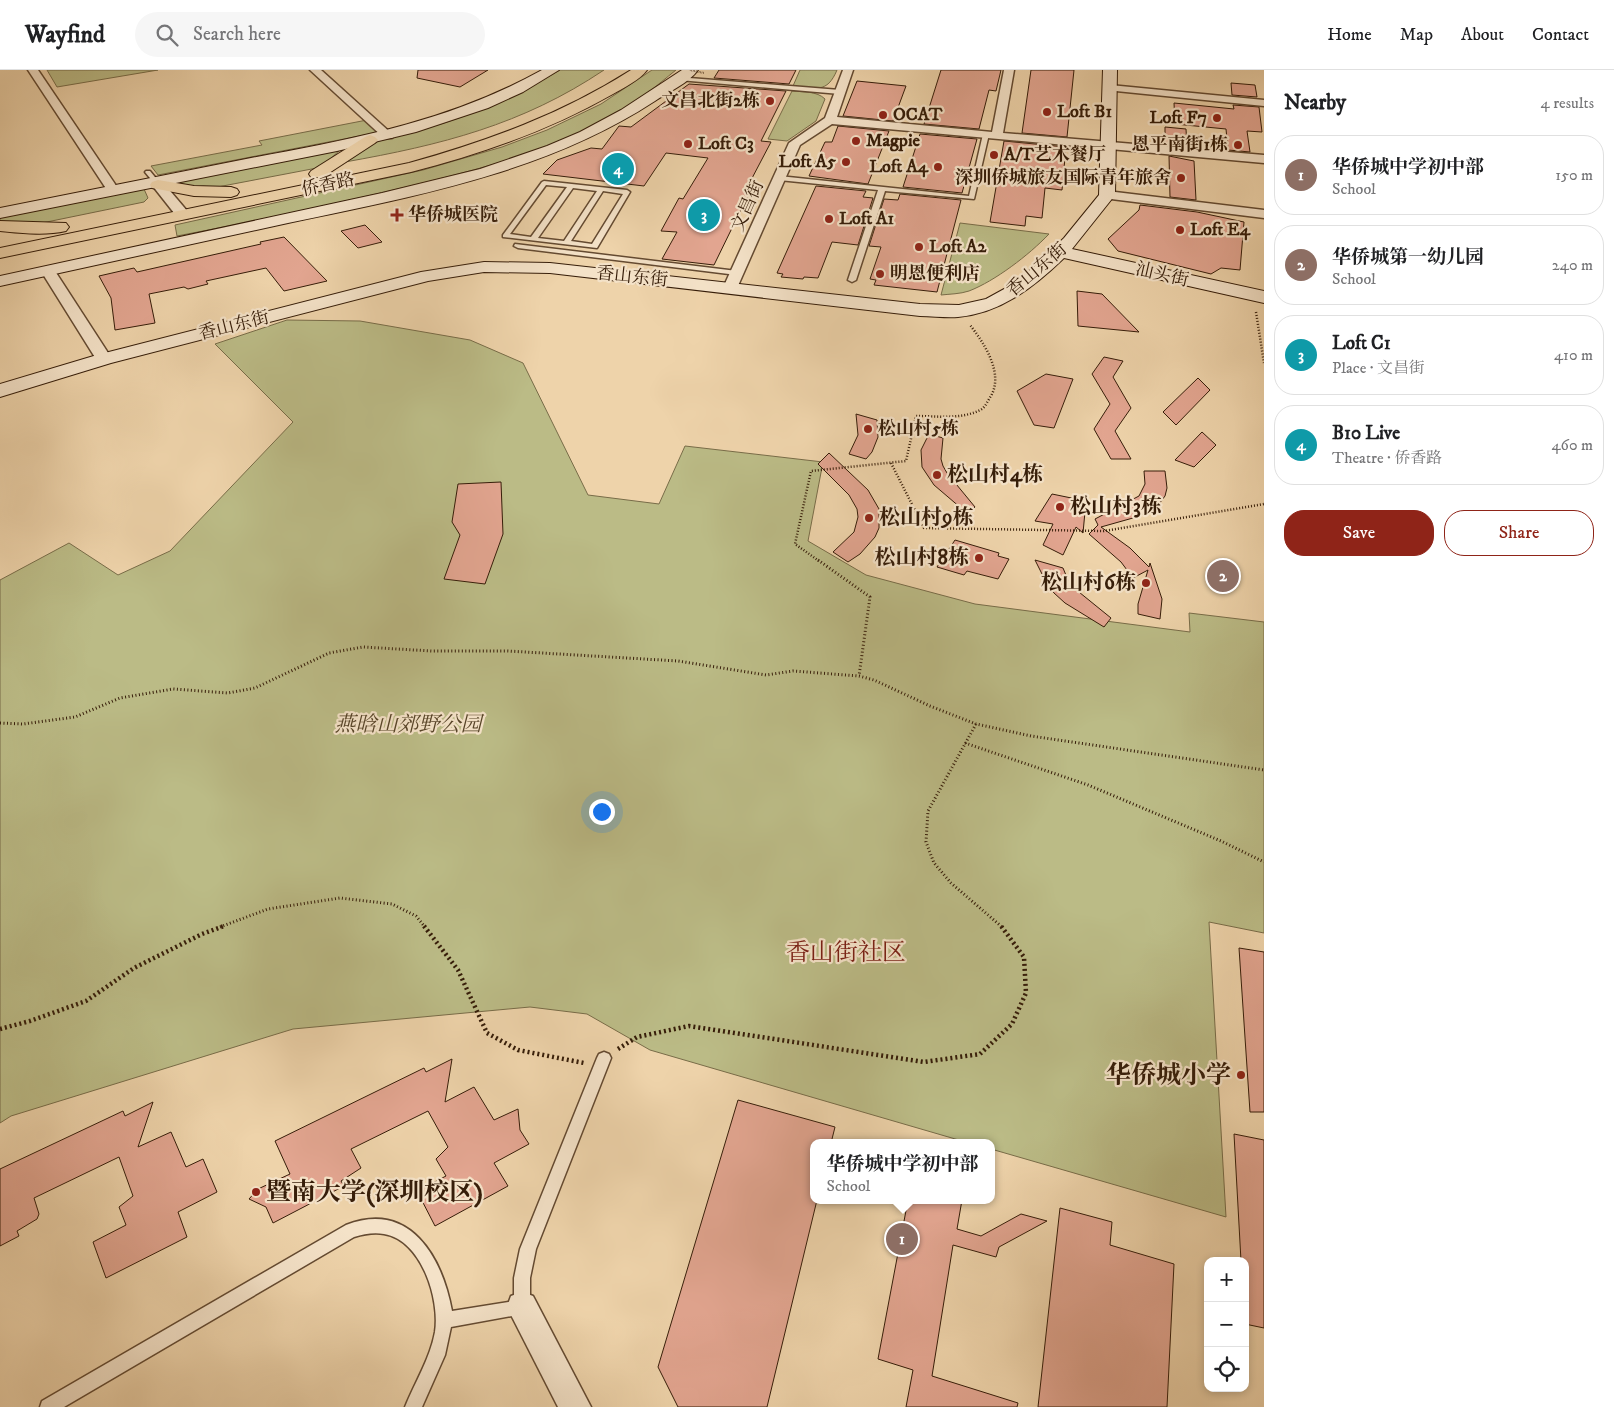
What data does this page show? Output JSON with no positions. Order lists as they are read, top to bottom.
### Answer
{
  "streets": {
    "main road": ["侨香路"],
    "street": ["文昌街", "香山东街", "汕头街"]
  },
  "crossings": [
    ["文昌街", "香山东街"],
    ["香山东街", "汕头街"]
  ],
  "districts": ["香山街社区"],
  "parks": ["燕晗山郊野公园"],
  "places": {
    "other": [
      "文昌北街2栋",
      "Loft B1",
      "OCAT",
      "Loft F7",
      "Magpie",
      "Loft C3",
      "恩平南街1栋",
      "A/T艺术餐厅",
      "Loft A5",
      "Loft A4",
      "深圳侨城旅友国际青年旅舍",
      "Loft A1",
      "Loft E4",
      "Loft A2",
      "明恩便利店",
      "松山村5栋",
      "松山村4栋",
      "松山村3栋",
      "松山村9栋",
      "松山村8栋",
      "松山村6栋",
      "华侨城小学",
      "暨南大学(深圳校区)"
    ],
    "health": ["华侨城医院"]
  },
  "page": {
    "header": "Wayfind",
    "search": "Search here",
    "nav": [
      "Home",
      "Map",
      "About",
      "Contact"
    ],
    "heading": ["Nearby", "4 results"],
    "list": [
      {
        "mark": "1",
        "name": "华侨城中学初中部",
        "note": "School",
        "value": "150 m"
      },
      {
        "mark": "2",
        "name": "华侨城第一幼儿园",
        "note": "School",
        "value": "240 m"
      },
      {
        "mark": "3",
        "name": "Loft C1",
        "note": "Place · 文昌街",
        "value": "410 m"
      },
      {
        "mark": "4",
        "name": "B10 Live",
        "note": "Theatre · 侨香路",
        "value": "460 m"
      }
    ],
    "pins": [
      "4",
      "3",
      "2",
      "1"
    ],
    "buttons": ["Save", "Share"],
    "popup": ["华侨城中学初中部", "School"],
    "map_buttons": ["+", "−"]
  }
}
